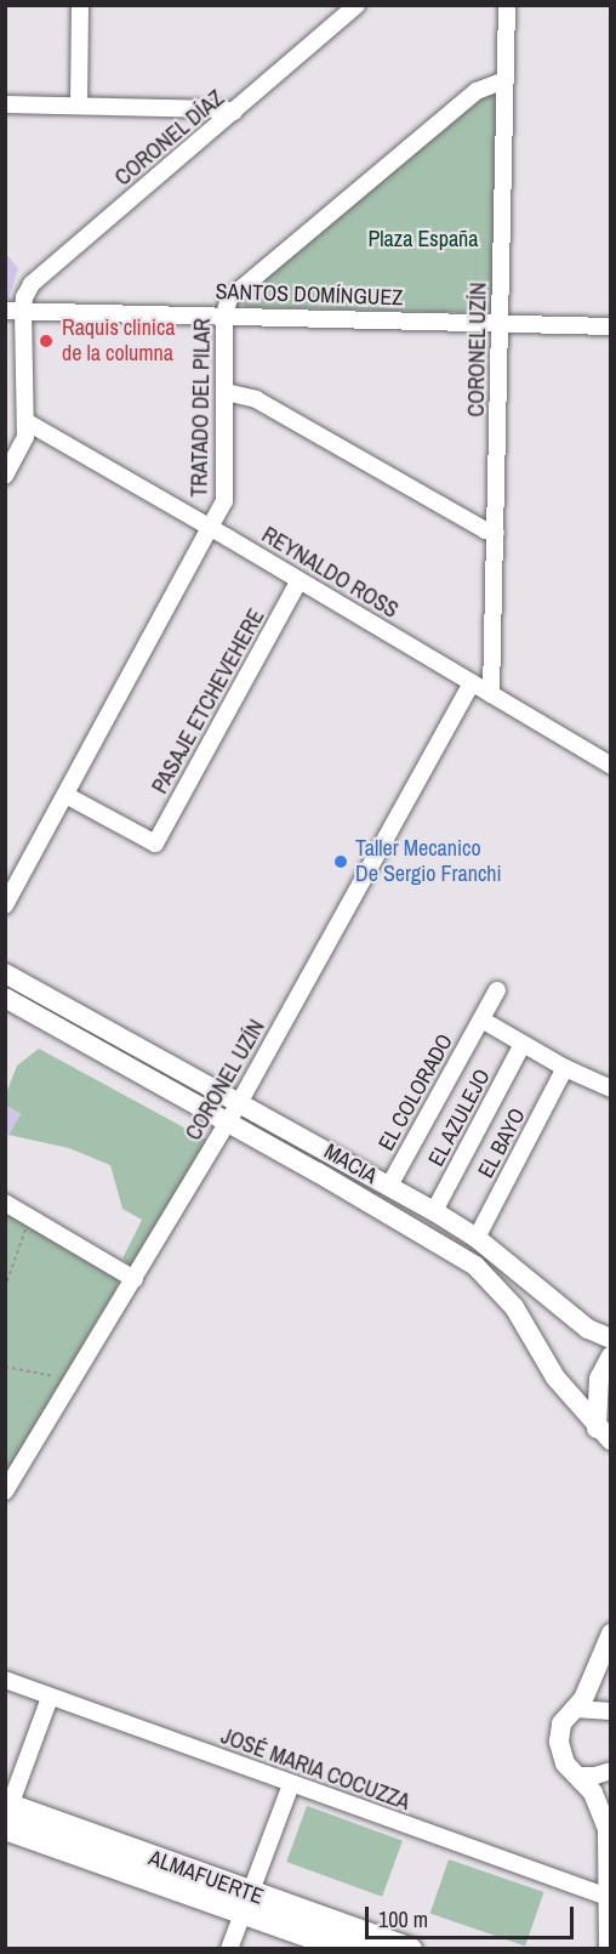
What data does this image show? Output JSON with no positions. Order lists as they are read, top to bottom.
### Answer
{
  "streets": {
    "main road": ["ALMAFUERTE"],
    "street": [
      "CORONEL DÍAZ",
      "SANTOS DOMÍNGUEZ",
      "CORONEL UZÍN",
      "TRATADO DEL PILAR",
      "REYNALDO ROSS",
      "PASAJE ETCHEVEHERE",
      "EL COLORADO",
      "EL AZULEJO",
      "EL BAYO",
      "MACIA",
      "JOSÉ MARIA COCUZZA"
    ]
  },
  "crossings": [
    ["CORONEL DÍAZ", "SANTOS DOMÍNGUEZ"],
    ["SANTOS DOMÍNGUEZ", "CORONEL UZÍN"],
    ["SANTOS DOMÍNGUEZ", "TRATADO DEL PILAR"],
    ["CORONEL UZÍN", "TRATADO DEL PILAR"],
    ["CORONEL UZÍN", "REYNALDO ROSS"],
    ["CORONEL UZÍN", "MACIA"],
    ["TRATADO DEL PILAR", "REYNALDO ROSS"],
    ["TRATADO DEL PILAR", "PASAJE ETCHEVEHERE"],
    ["REYNALDO ROSS", "PASAJE ETCHEVEHERE"],
    ["EL COLORADO", "MACIA"],
    ["EL AZULEJO", "MACIA"],
    ["EL BAYO", "MACIA"]
  ],
  "parks": ["Plaza España"],
  "places": ["Raquis clinica de la columna", "Taller Mecanico De Sergio Franchi"],
  "scale_bar": "100 m"
}
